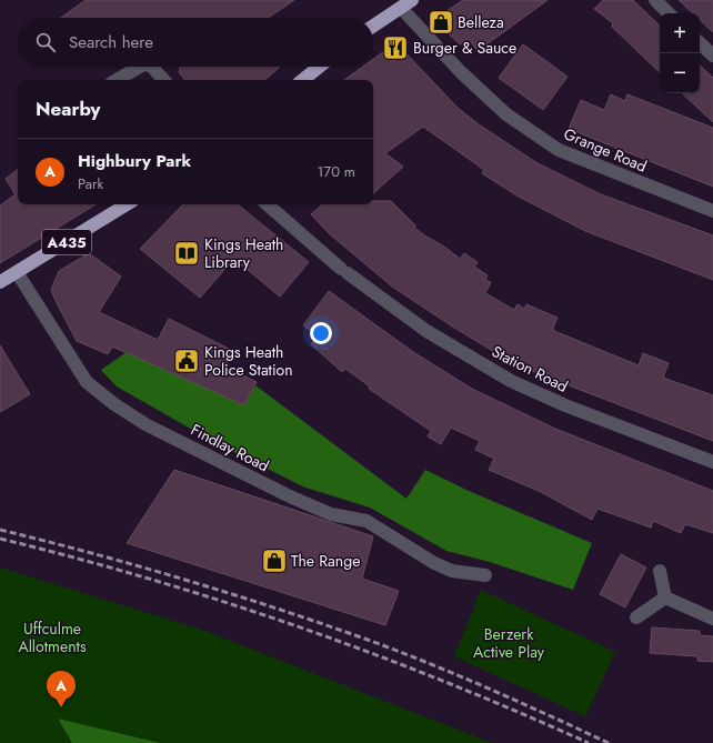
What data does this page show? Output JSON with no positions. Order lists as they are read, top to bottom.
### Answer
{
  "streets": {
    "highway": ["A435"],
    "street": ["Grange Road", "Station Road", "Findlay Road"]
  },
  "crossings": [
    ["A435", "Findlay Road"]
  ],
  "parks": ["Uffculme Allotments", "Berzerk Active Play"],
  "places": {
    "shop": ["Belleza", "The Range"],
    "restaurant": ["Burger & Sauce"],
    "library": ["Kings Heath Library"],
    "public building": ["Kings Heath Police Station"]
  },
  "page": {
    "map_buttons": ["+", "−"],
    "search": "Search here",
    "heading": "Nearby",
    "list": [
      {
        "mark": "A",
        "name": "Highbury Park",
        "note": "Park",
        "value": "170 m"
      }
    ],
    "pins": "A"
  }
}
